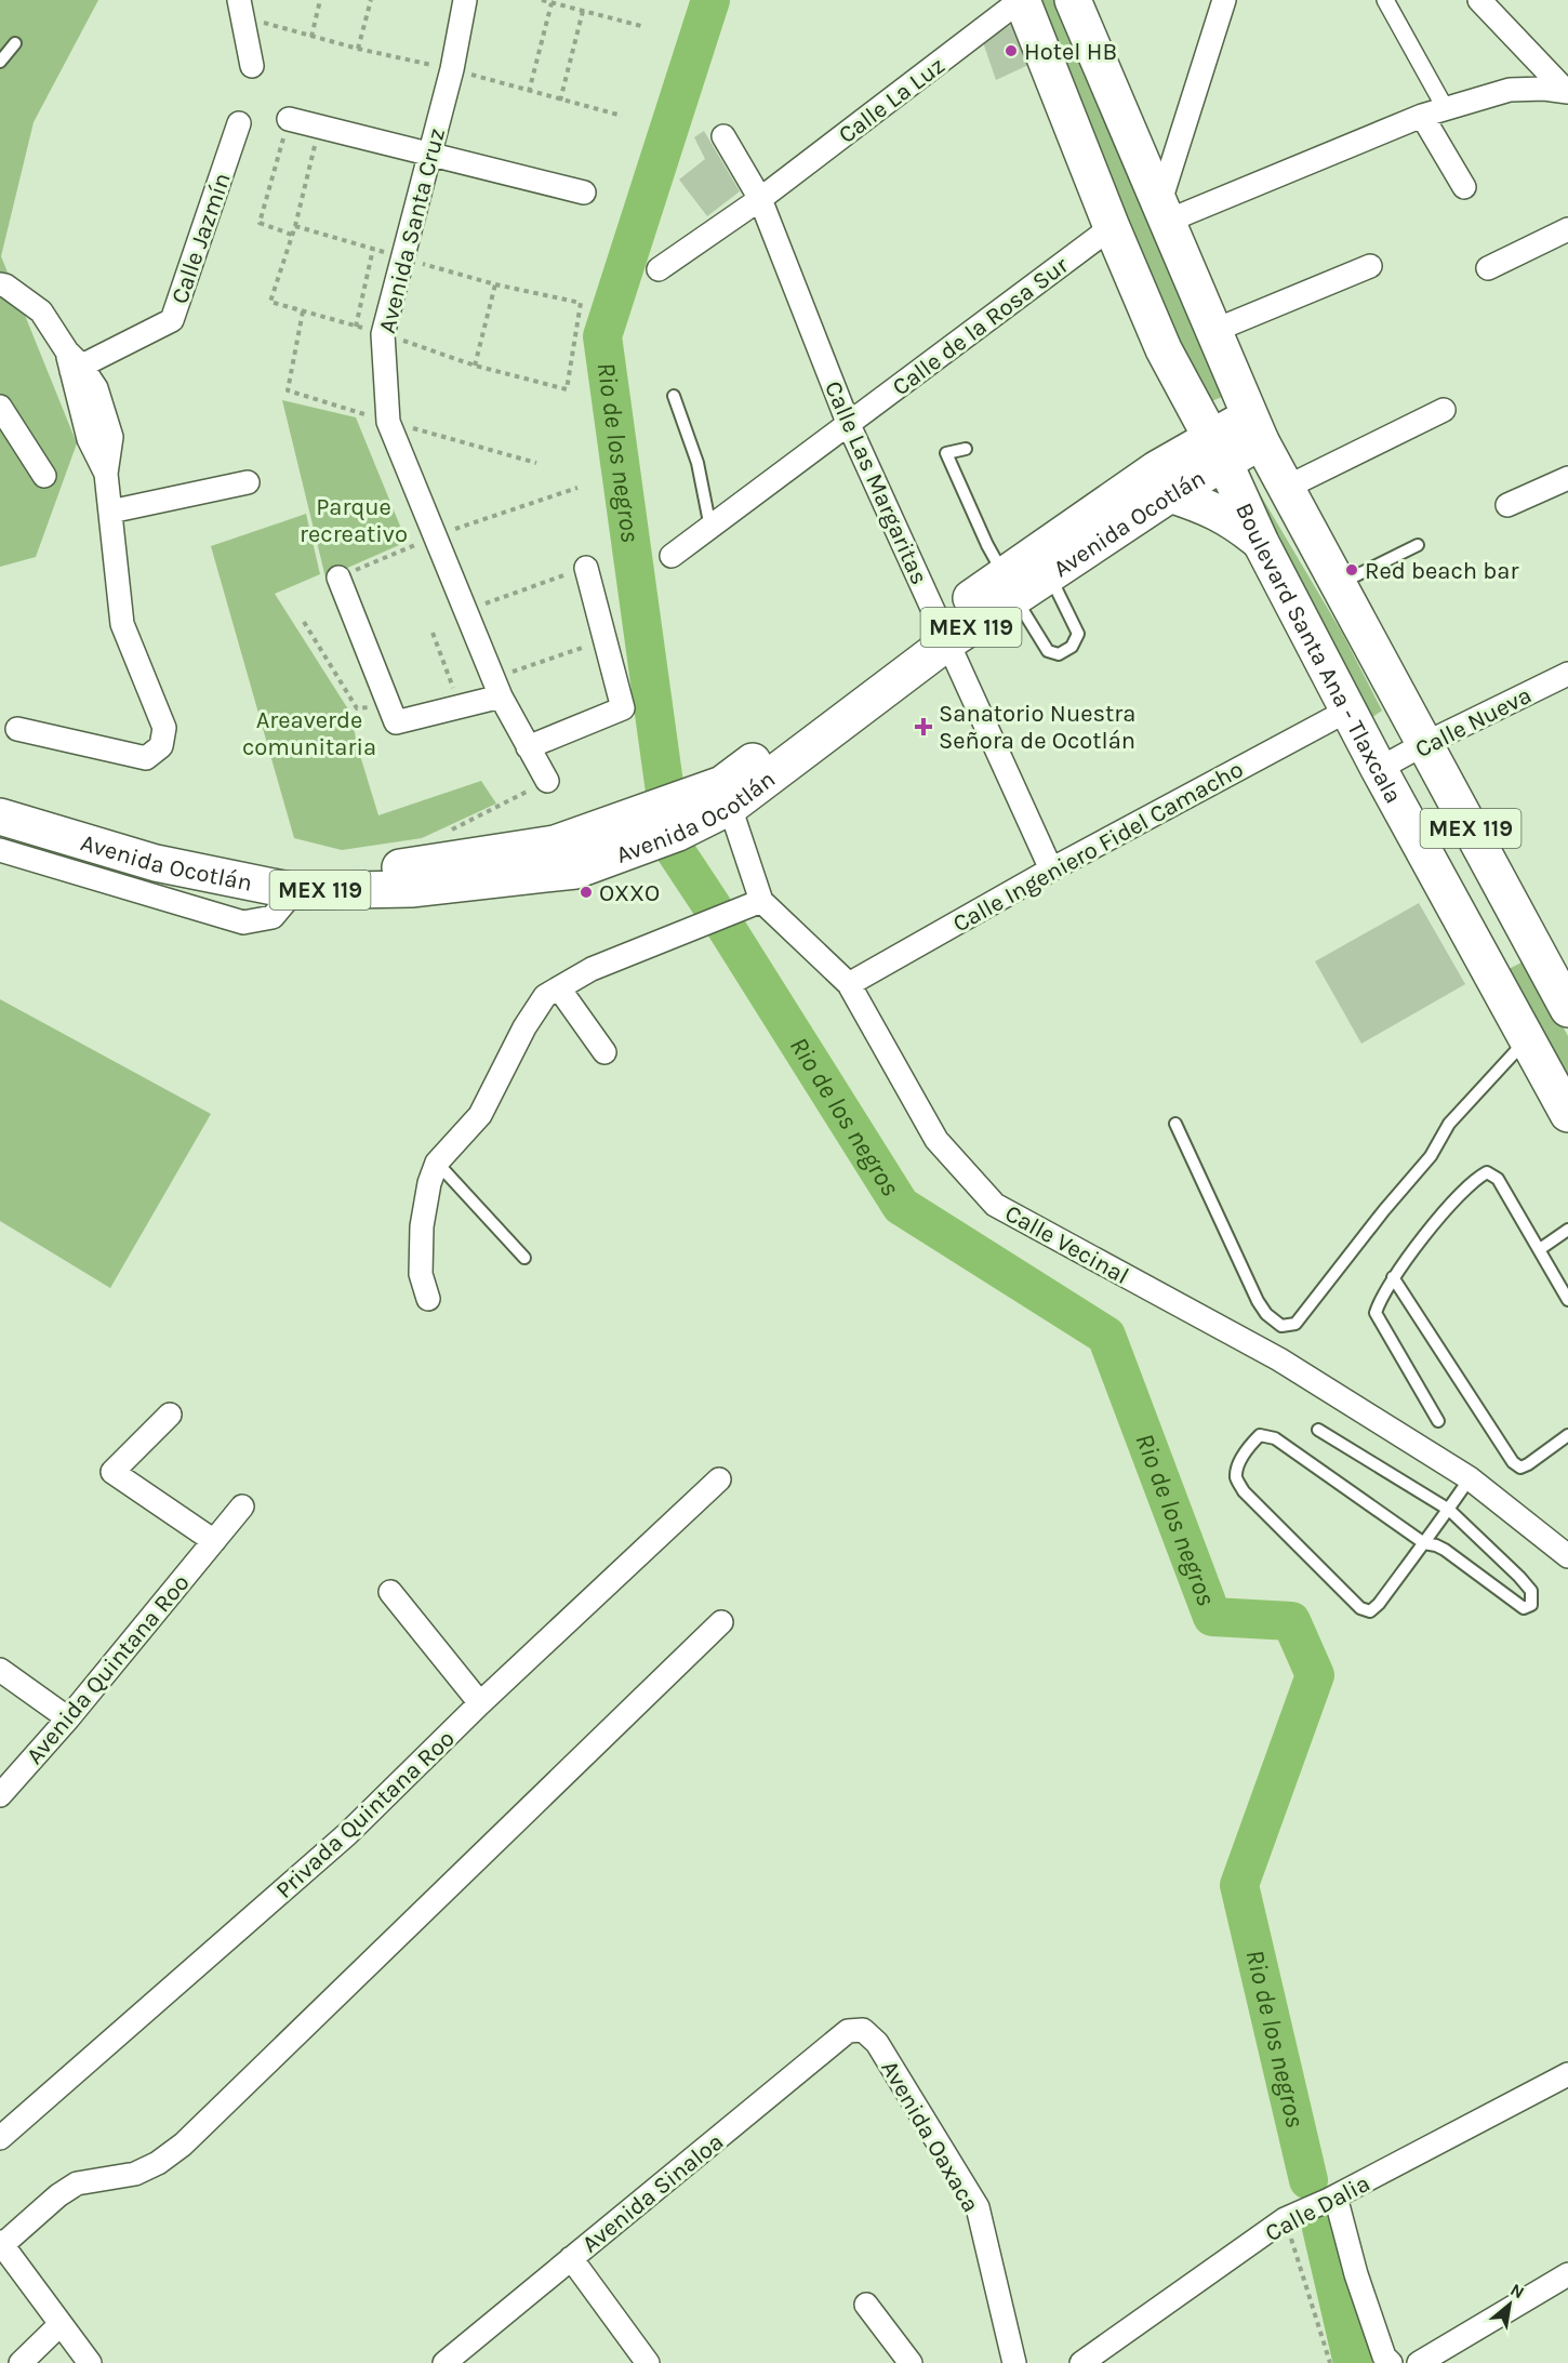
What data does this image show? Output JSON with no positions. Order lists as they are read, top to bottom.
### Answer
{
  "streets": {
    "main road": ["Avenida Ocotlán", "MEX 119", "Boulevard Santa Ana - Tlaxcala"],
    "street": [
      "Calle La Luz",
      "Avenida Santa Cruz",
      "Calle Jazmín",
      "Calle de la Rosa Sur",
      "Calle Las Margaritas",
      "Calle Nueva",
      "Calle Ingeniero Fidel Camacho",
      "Calle Vecinal",
      "Avenida Quintana Roo",
      "Privada Quintana Roo",
      "Avenida Oaxaca",
      "Avenida Sinaloa",
      "Calle Dalia"
    ]
  },
  "crossings": [
    ["Calle La Luz", "Calle Las Margaritas"],
    ["Calle La Luz", "Boulevard Santa Ana - Tlaxcala"],
    ["Calle de la Rosa Sur", "Calle Las Margaritas"],
    ["Calle de la Rosa Sur", "Boulevard Santa Ana - Tlaxcala"],
    ["Calle Las Margaritas", "Avenida Ocotlán"],
    ["Calle Las Margaritas", "Calle Ingeniero Fidel Camacho"],
    ["Avenida Ocotlán", "Boulevard Santa Ana - Tlaxcala"],
    ["Avenida Ocotlán", "Calle Vecinal"],
    ["Boulevard Santa Ana - Tlaxcala", "Calle Nueva"],
    ["Boulevard Santa Ana - Tlaxcala", "Calle Ingeniero Fidel Camacho"],
    ["Calle Ingeniero Fidel Camacho", "Calle Vecinal"],
    ["Avenida Oaxaca", "Avenida Sinaloa"]
  ],
  "water": ["Rio de los negros"],
  "parks": ["Parque recreativo", "Areaverde comunitaria"],
  "places": {
    "other": ["Hotel HB", "Red beach bar", "OXXO"],
    "health": ["Sanatorio Nuestra Señora de Ocotlán"]
  },
  "north": "top right"
}
